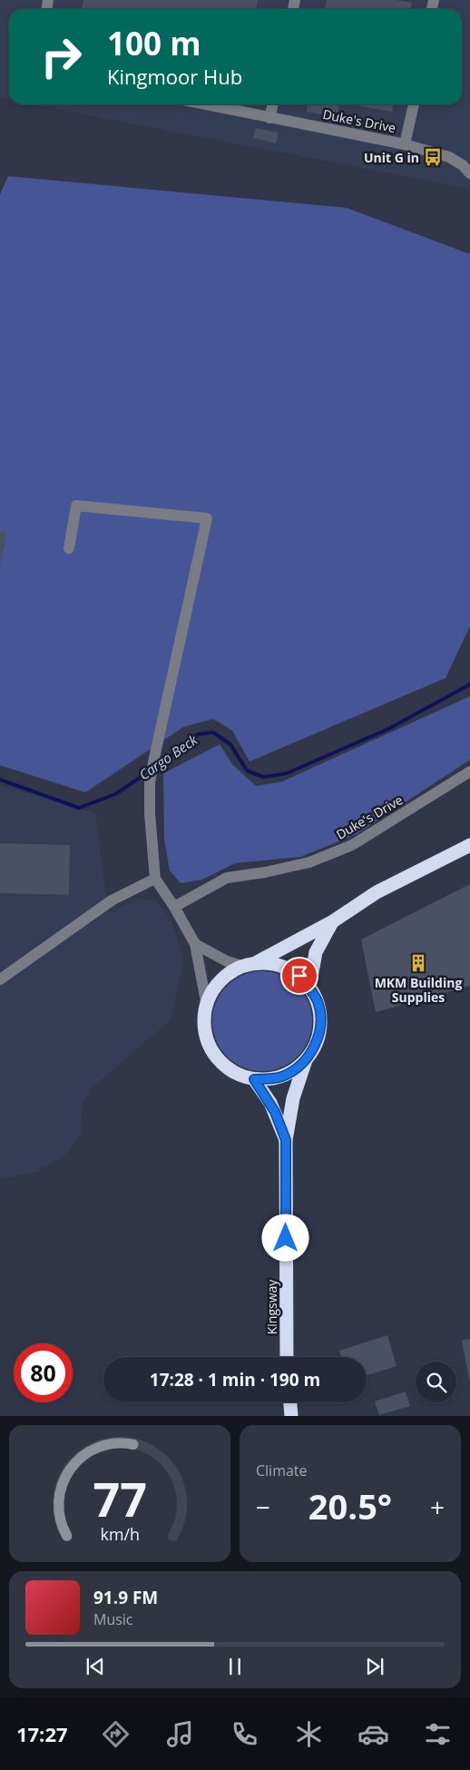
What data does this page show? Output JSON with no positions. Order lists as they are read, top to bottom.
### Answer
{
  "streets": {
    "highway": ["Kingsway"],
    "street": ["Duke's Drive"]
  },
  "water": ["Cargo Beck"],
  "places": {
    "bus stop": ["Unit G in"],
    "building": ["MKM Building Supplies"]
  },
  "page": {
    "turn": ["100 m", "Kingmoor Hub"],
    "limit": "80",
    "trip": "17:28 · 1 min · 190 m",
    "tile": "Climate",
    "heat": ["−", "20.5°", "+"],
    "song": ["91.9 FM", "Music"],
    "tabs": "17:27",
    "gauge": ["77", "km/h"]
  }
}
